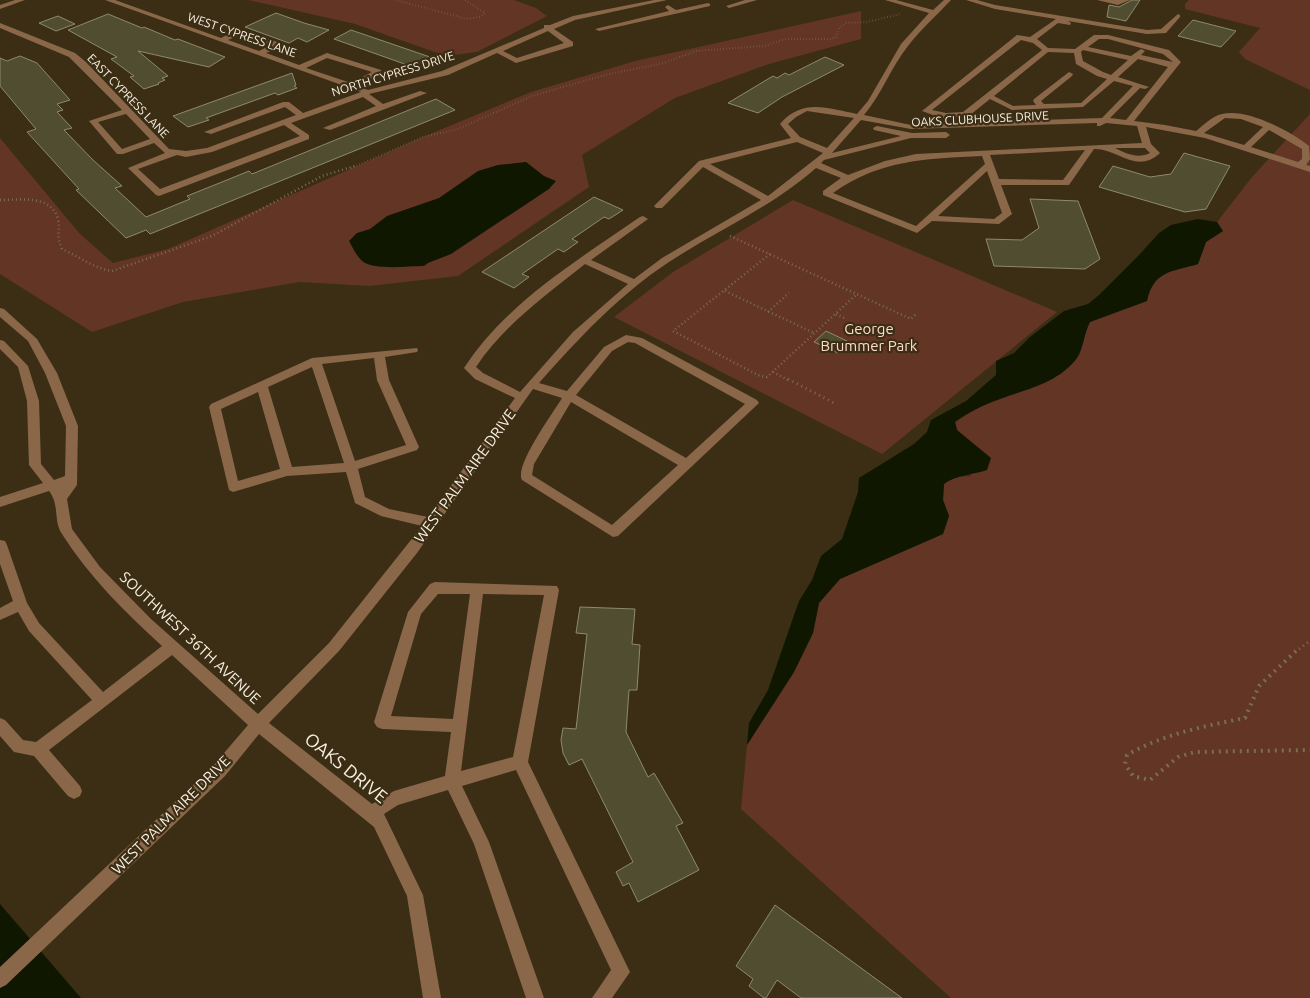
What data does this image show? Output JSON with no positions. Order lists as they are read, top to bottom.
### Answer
{
  "streets": {
    "street": [
      "WEST CYPRESS LANE",
      "NORTH CYPRESS DRIVE",
      "EAST CYPRESS LANE",
      "OAKS CLUBHOUSE DRIVE",
      "WEST PALM AIRE DRIVE",
      "SOUTHWEST 36TH AVENUE",
      "OAKS DRIVE"
    ]
  },
  "crossings": [
    ["WEST CYPRESS LANE", "NORTH CYPRESS DRIVE"],
    ["NORTH CYPRESS DRIVE", "EAST CYPRESS LANE"],
    ["OAKS CLUBHOUSE DRIVE", "WEST PALM AIRE DRIVE"],
    ["WEST PALM AIRE DRIVE", "SOUTHWEST 36TH AVENUE"],
    ["WEST PALM AIRE DRIVE", "OAKS DRIVE"],
    ["SOUTHWEST 36TH AVENUE", "OAKS DRIVE"]
  ],
  "parks": ["George Brummer Park"]
}
